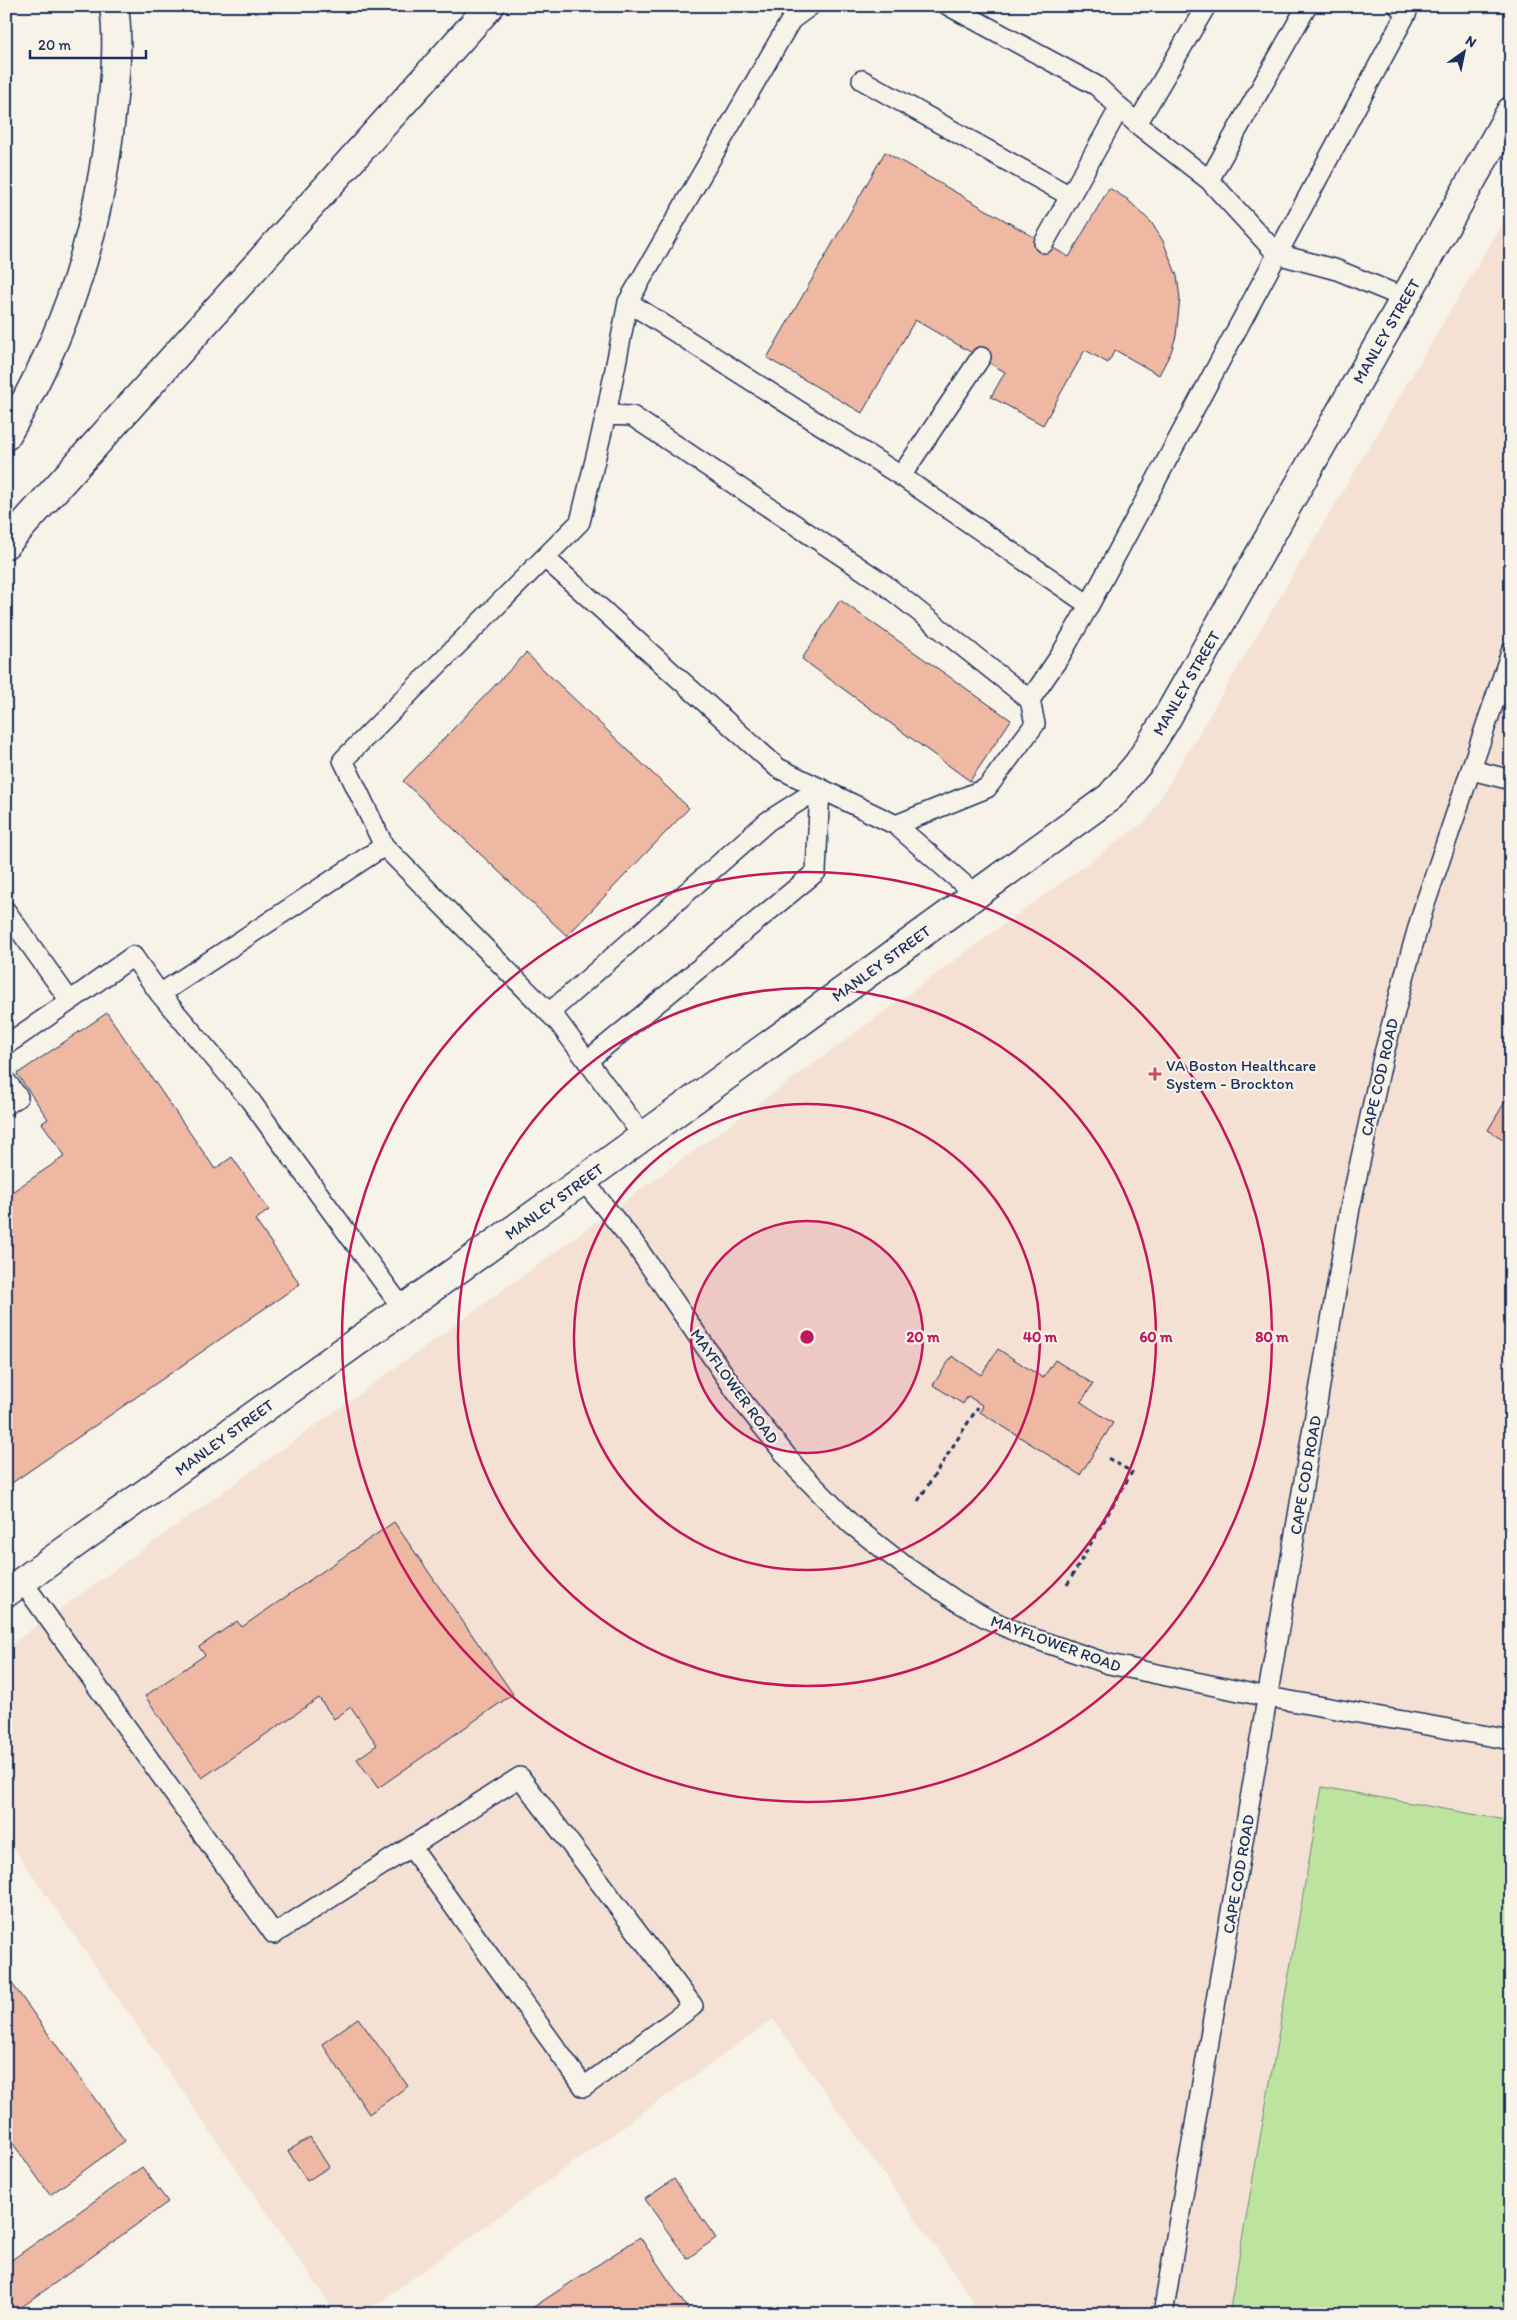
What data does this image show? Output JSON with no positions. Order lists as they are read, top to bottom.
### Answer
{
  "streets": {
    "main road": ["MANLEY STREET"],
    "lane": ["CAPE COD ROAD", "MAYFLOWER ROAD"]
  },
  "crossings": [
    ["MANLEY STREET", "MAYFLOWER ROAD"],
    ["CAPE COD ROAD", "MAYFLOWER ROAD"]
  ],
  "places": {
    "health": ["VA Boston Healthcare System - Brockton"]
  },
  "scale_bar": "20 m",
  "north": "top right",
  "rings": [
    "20 m",
    "40 m",
    "60 m",
    "80 m"
  ]
}
